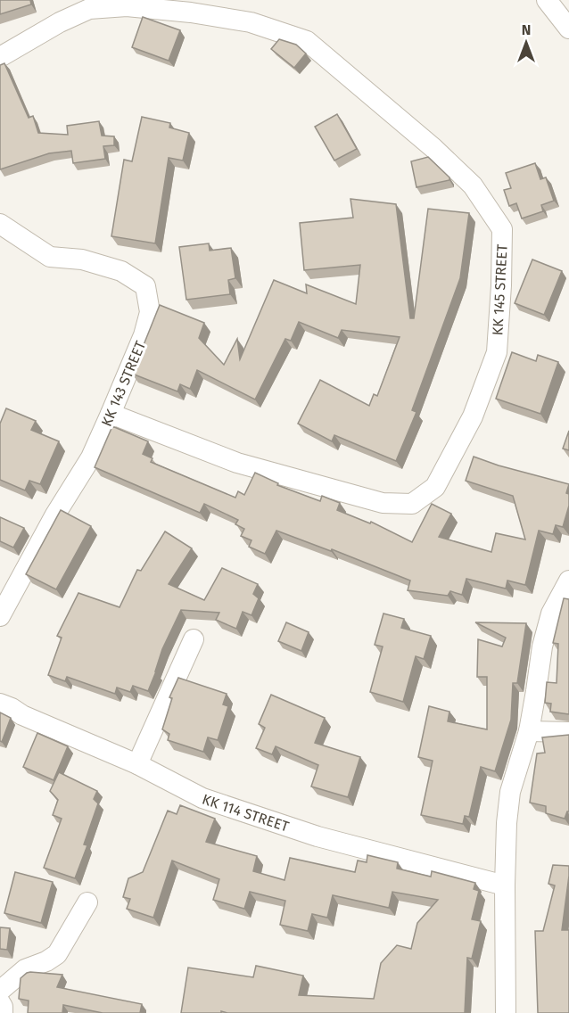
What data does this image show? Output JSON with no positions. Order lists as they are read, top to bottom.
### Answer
{
  "streets": {
    "street": ["KK 145 STREET", "KK 143 STREET", "KK 114 STREET"]
  },
  "crossings": [
    ["KK 145 STREET", "KK 143 STREET"]
  ],
  "north": "top"
}
